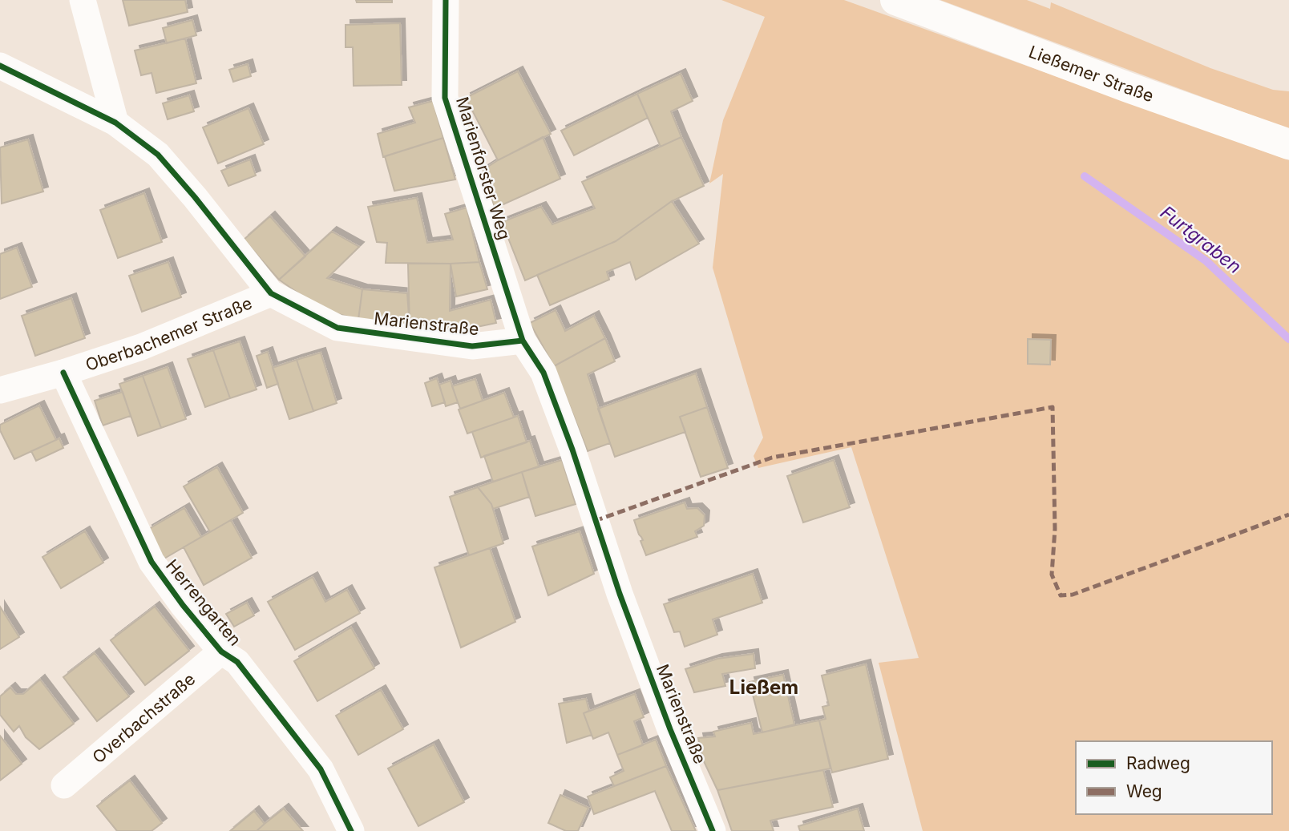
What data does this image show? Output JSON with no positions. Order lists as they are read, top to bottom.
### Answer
{
  "streets": {
    "street": [
      "Ließemer Straße",
      "Marienforster Weg",
      "Marienstraße",
      "Oberbachemer Straße",
      "Herrengarten",
      "Overbachstraße"
    ]
  },
  "crossings": [
    ["Marienforster Weg", "Marienstraße"],
    ["Marienstraße", "Oberbachemer Straße"],
    ["Oberbachemer Straße", "Herrengarten"],
    ["Herrengarten", "Overbachstraße"]
  ],
  "districts": ["Ließem"],
  "water": ["Furtgraben"],
  "legend": ["Radweg", "Weg"]
}
